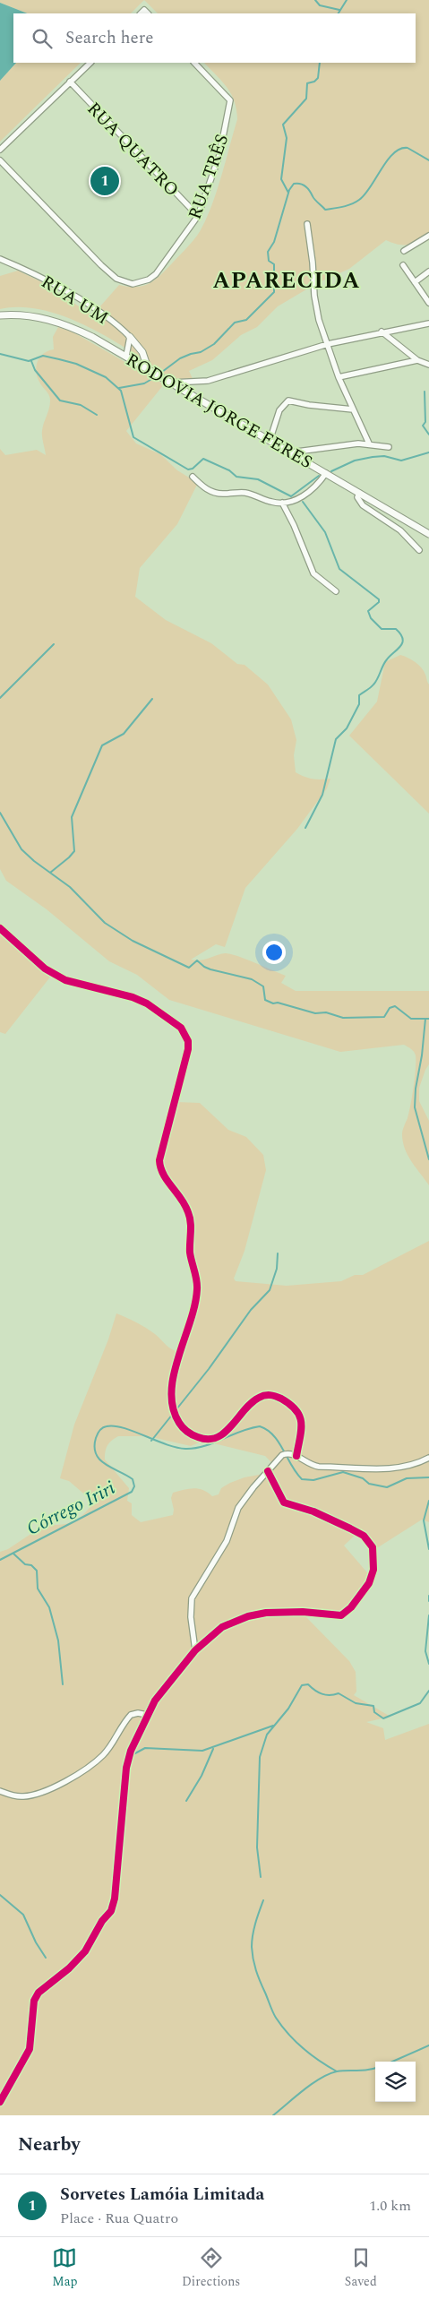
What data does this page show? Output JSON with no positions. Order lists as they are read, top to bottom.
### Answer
{
  "streets": {
    "main road": ["RODOVIA JORGE FERES"],
    "street": ["RUA QUATRO", "RUA TRÊS", "RUA UM"]
  },
  "crossings": [
    ["RUA QUATRO", "RUA TRÊS"]
  ],
  "districts": ["APARECIDA"],
  "water": ["Córrego Iriri"],
  "page": {
    "search": "Search here",
    "pins": "1",
    "heading": "Nearby",
    "list": [
      {
        "mark": "1",
        "name": "Sorvetes Lamóia Limitada",
        "note": "Place · Rua Quatro",
        "value": "1.0 km"
      }
    ],
    "nav": ["Map", "Directions", "Saved"]
  }
}
